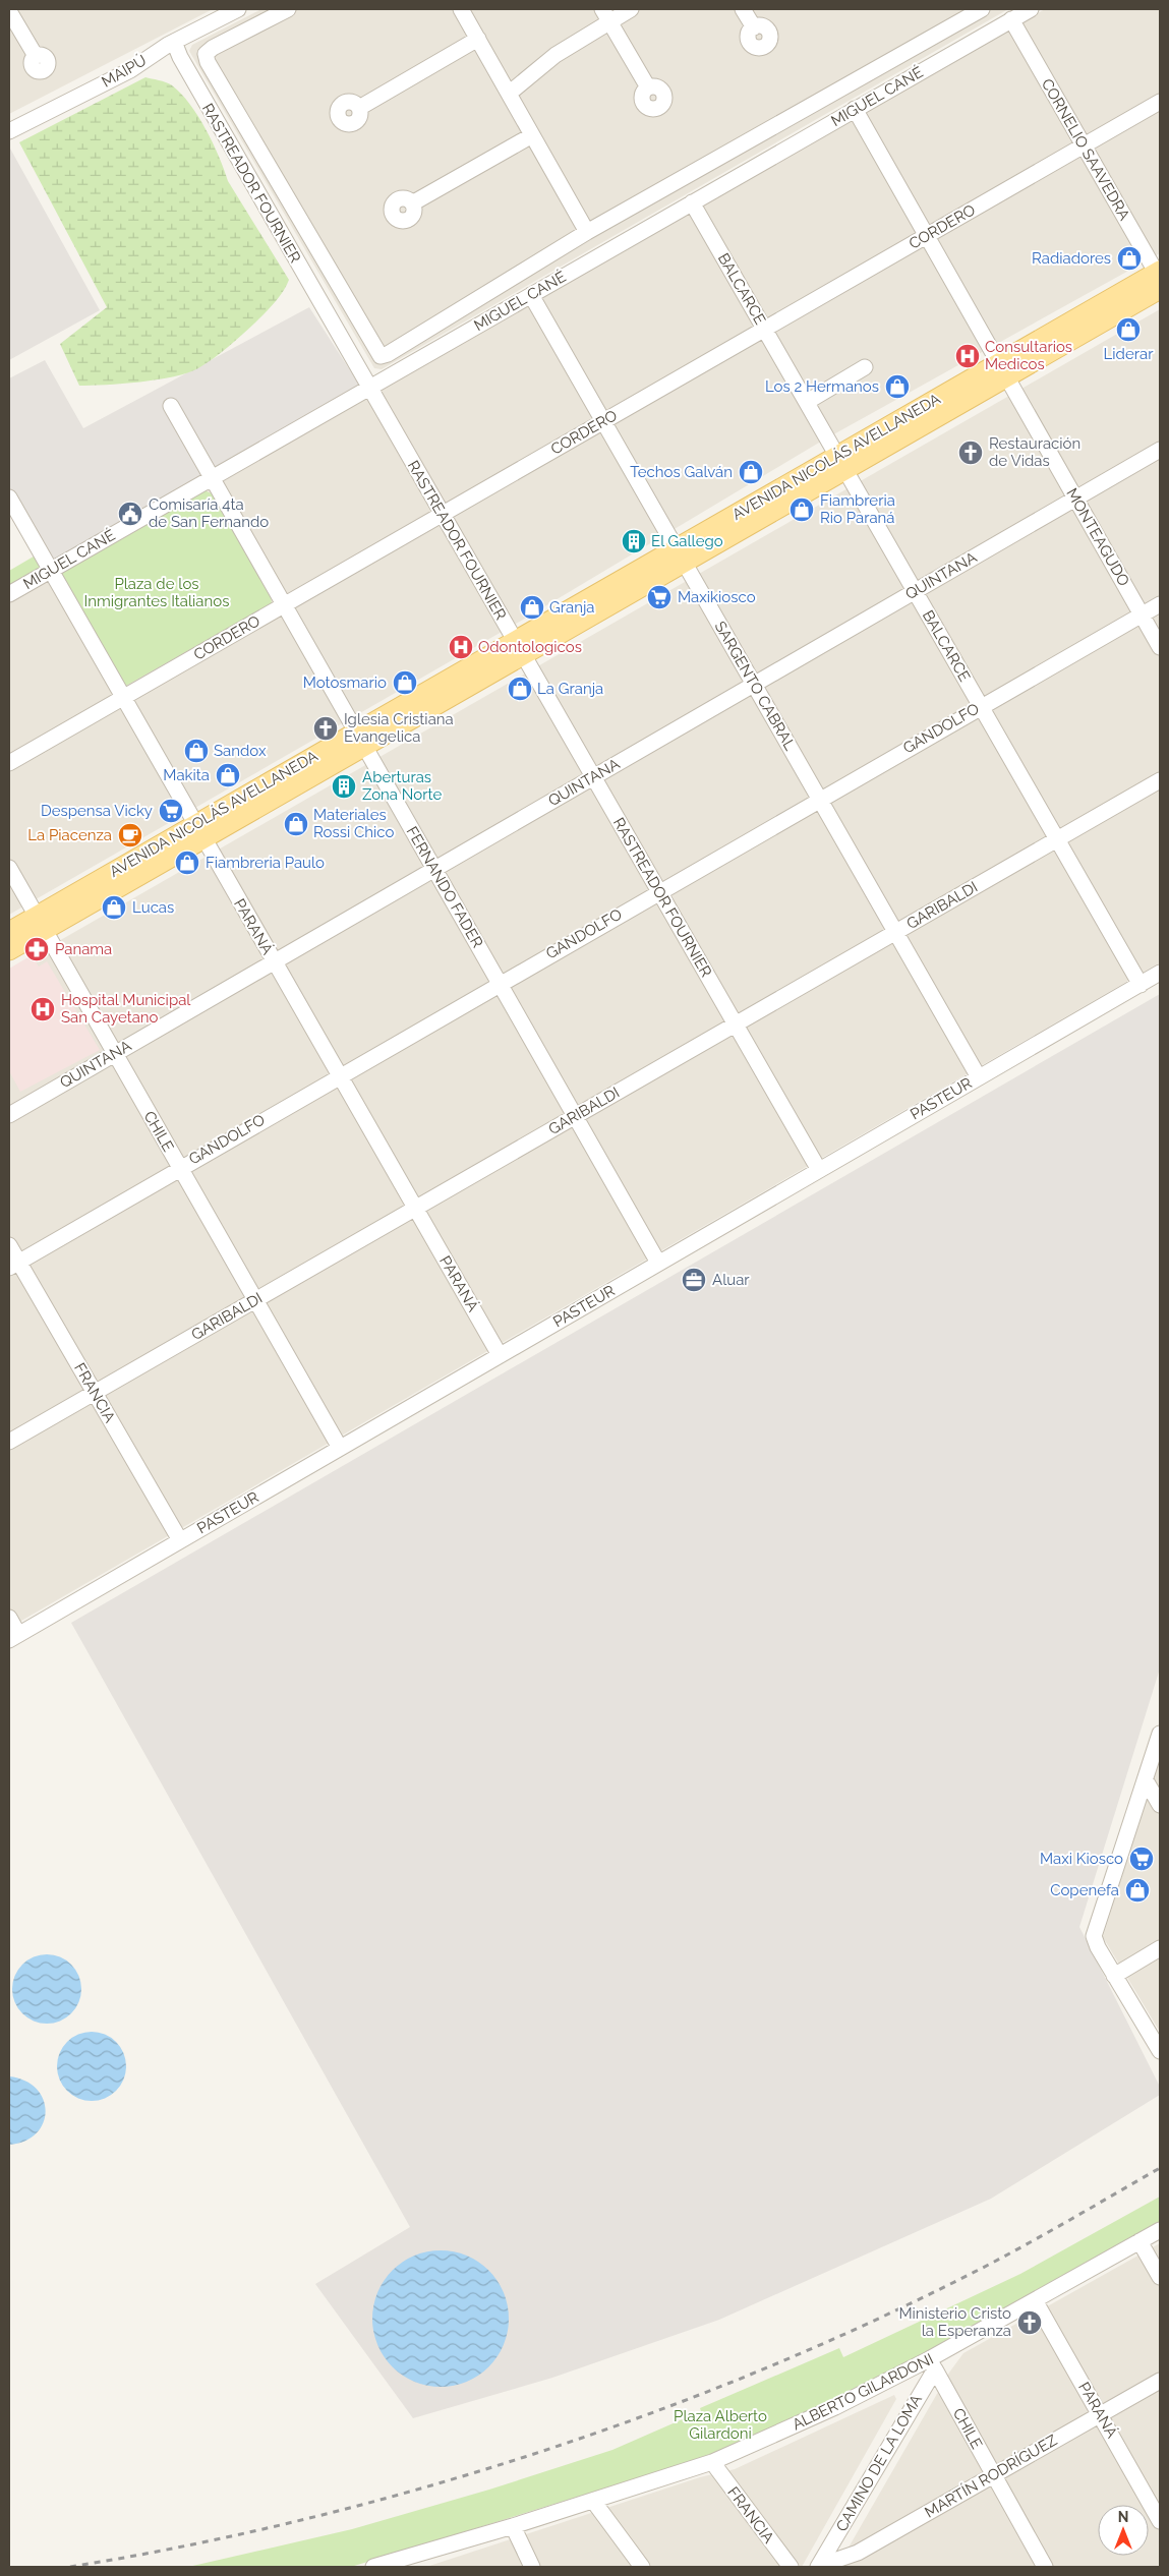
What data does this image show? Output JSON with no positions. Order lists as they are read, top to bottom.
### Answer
{
  "streets": {
    "main road": ["AVENIDA NICOLÁS AVELLANEDA"],
    "street": [
      "MAIPÚ",
      "MIGUEL CANÉ",
      "CORNELIO SAAVEDRA",
      "RASTREADOR FOURNIER",
      "CORDERO",
      "BALCARCE",
      "MONTEAGUDO",
      "QUINTANA",
      "SARGENTO CABRAL",
      "GANDOLFO",
      "FERNANDO FADER",
      "GARIBALDI",
      "PARANÁ",
      "PASTEUR",
      "CHILE",
      "FRANCIA",
      "ALBERTO GILARDONI",
      "CAMINO DE LA LOMA",
      "MARTÍN RODRÍGUEZ"
    ]
  },
  "crossings": [
    ["MAIPÚ", "RASTREADOR FOURNIER"],
    ["MIGUEL CANÉ", "CORNELIO SAAVEDRA"],
    ["MIGUEL CANÉ", "RASTREADOR FOURNIER"],
    ["MIGUEL CANÉ", "BALCARCE"],
    ["MIGUEL CANÉ", "MONTEAGUDO"],
    ["MIGUEL CANÉ", "SARGENTO CABRAL"],
    ["MIGUEL CANÉ", "FERNANDO FADER"],
    ["MIGUEL CANÉ", "PARANÁ"],
    ["CORNELIO SAAVEDRA", "CORDERO"],
    ["CORNELIO SAAVEDRA", "AVENIDA NICOLÁS AVELLANEDA"],
    ["RASTREADOR FOURNIER", "CORDERO"],
    ["RASTREADOR FOURNIER", "AVENIDA NICOLÁS AVELLANEDA"],
    ["RASTREADOR FOURNIER", "QUINTANA"],
    ["RASTREADOR FOURNIER", "GANDOLFO"],
    ["RASTREADOR FOURNIER", "GARIBALDI"],
    ["RASTREADOR FOURNIER", "PASTEUR"],
    ["CORDERO", "BALCARCE"],
    ["CORDERO", "MONTEAGUDO"],
    ["CORDERO", "SARGENTO CABRAL"],
    ["CORDERO", "FERNANDO FADER"],
    ["CORDERO", "PARANÁ"],
    ["BALCARCE", "AVENIDA NICOLÁS AVELLANEDA"],
    ["BALCARCE", "QUINTANA"],
    ["BALCARCE", "GANDOLFO"],
    ["BALCARCE", "GARIBALDI"],
    ["BALCARCE", "PASTEUR"],
    ["AVENIDA NICOLÁS AVELLANEDA", "MONTEAGUDO"],
    ["AVENIDA NICOLÁS AVELLANEDA", "SARGENTO CABRAL"],
    ["AVENIDA NICOLÁS AVELLANEDA", "FERNANDO FADER"],
    ["AVENIDA NICOLÁS AVELLANEDA", "PARANÁ"],
    ["AVENIDA NICOLÁS AVELLANEDA", "CHILE"],
    ["MONTEAGUDO", "QUINTANA"],
    ["MONTEAGUDO", "GANDOLFO"],
    ["QUINTANA", "SARGENTO CABRAL"],
    ["QUINTANA", "FERNANDO FADER"],
    ["QUINTANA", "PARANÁ"],
    ["QUINTANA", "CHILE"],
    ["SARGENTO CABRAL", "GANDOLFO"],
    ["SARGENTO CABRAL", "GARIBALDI"],
    ["SARGENTO CABRAL", "PASTEUR"],
    ["GANDOLFO", "FERNANDO FADER"],
    ["GANDOLFO", "PARANÁ"],
    ["GANDOLFO", "CHILE"],
    ["GANDOLFO", "FRANCIA"],
    ["FERNANDO FADER", "GARIBALDI"],
    ["FERNANDO FADER", "PASTEUR"],
    ["GARIBALDI", "PARANÁ"],
    ["GARIBALDI", "CHILE"],
    ["GARIBALDI", "FRANCIA"],
    ["PARANÁ", "PASTEUR"],
    ["PARANÁ", "ALBERTO GILARDONI"],
    ["PARANÁ", "MARTÍN RODRÍGUEZ"],
    ["PASTEUR", "CHILE"],
    ["PASTEUR", "FRANCIA"],
    ["CHILE", "ALBERTO GILARDONI"],
    ["CHILE", "CAMINO DE LA LOMA"],
    ["CHILE", "MARTÍN RODRÍGUEZ"],
    ["FRANCIA", "ALBERTO GILARDONI"],
    ["ALBERTO GILARDONI", "CAMINO DE LA LOMA"],
    ["CAMINO DE LA LOMA", "MARTÍN RODRÍGUEZ"]
  ],
  "parks": ["Plaza de los Inmigrantes Italianos", "Plaza Alberto Gilardoni"],
  "places": {
    "shop": [
      "Radiadores",
      "Liderar",
      "Los 2 Hermanos",
      "Techos Galván",
      "Fiambreria Rio Paraná",
      "Granja",
      "Motosmario",
      "La Granja",
      "Sandox",
      "Makita",
      "Materiales Rossi Chico",
      "Fiambreria Paulo",
      "Lucas",
      "Copenefa"
    ],
    "hospital": ["Consultarios Medicos", "Odontologicos", "Hospital Municipal San Cayetano"],
    "church": ["Restauración de Vidas", "Iglesia Cristiana Evangelica", "Ministerio Cristo la Esperanza"],
    "public building": ["Comisaría 4ta de San Fernando"],
    "building": ["El Gallego", "Aberturas Zona Norte"],
    "supermarket": ["Maxikiosco", "Despensa Vicky", "Maxi Kiosco"],
    "cafe": ["La Piacenza"],
    "pharmacy": ["Panama"],
    "office": ["Aluar"]
  },
  "north": "top"
}
